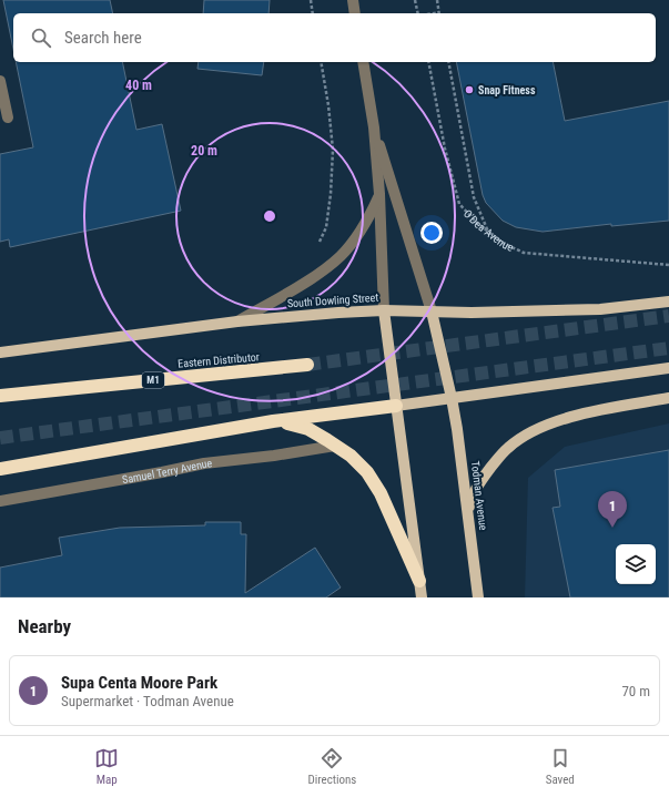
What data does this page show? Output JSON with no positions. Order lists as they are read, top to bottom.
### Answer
{
  "streets": {
    "highway": ["Eastern Distributor", "M1"],
    "main road": ["South Dowling Street", "Todman Avenue"],
    "street": ["Samuel Terry Avenue"],
    "path": ["O'Dea Avenue"]
  },
  "crossings": [
    ["South Dowling Street", "Todman Avenue"]
  ],
  "places": ["Snap Fitness"],
  "page": {
    "search": "Search here",
    "pins": "1",
    "heading": "Nearby",
    "list": [
      {
        "mark": "1",
        "name": "Supa Centa Moore Park",
        "note": "Supermarket · Todman Avenue",
        "value": "70 m"
      }
    ],
    "nav": ["Map", "Directions", "Saved"]
  },
  "rings": ["40 m", "20 m"]
}
